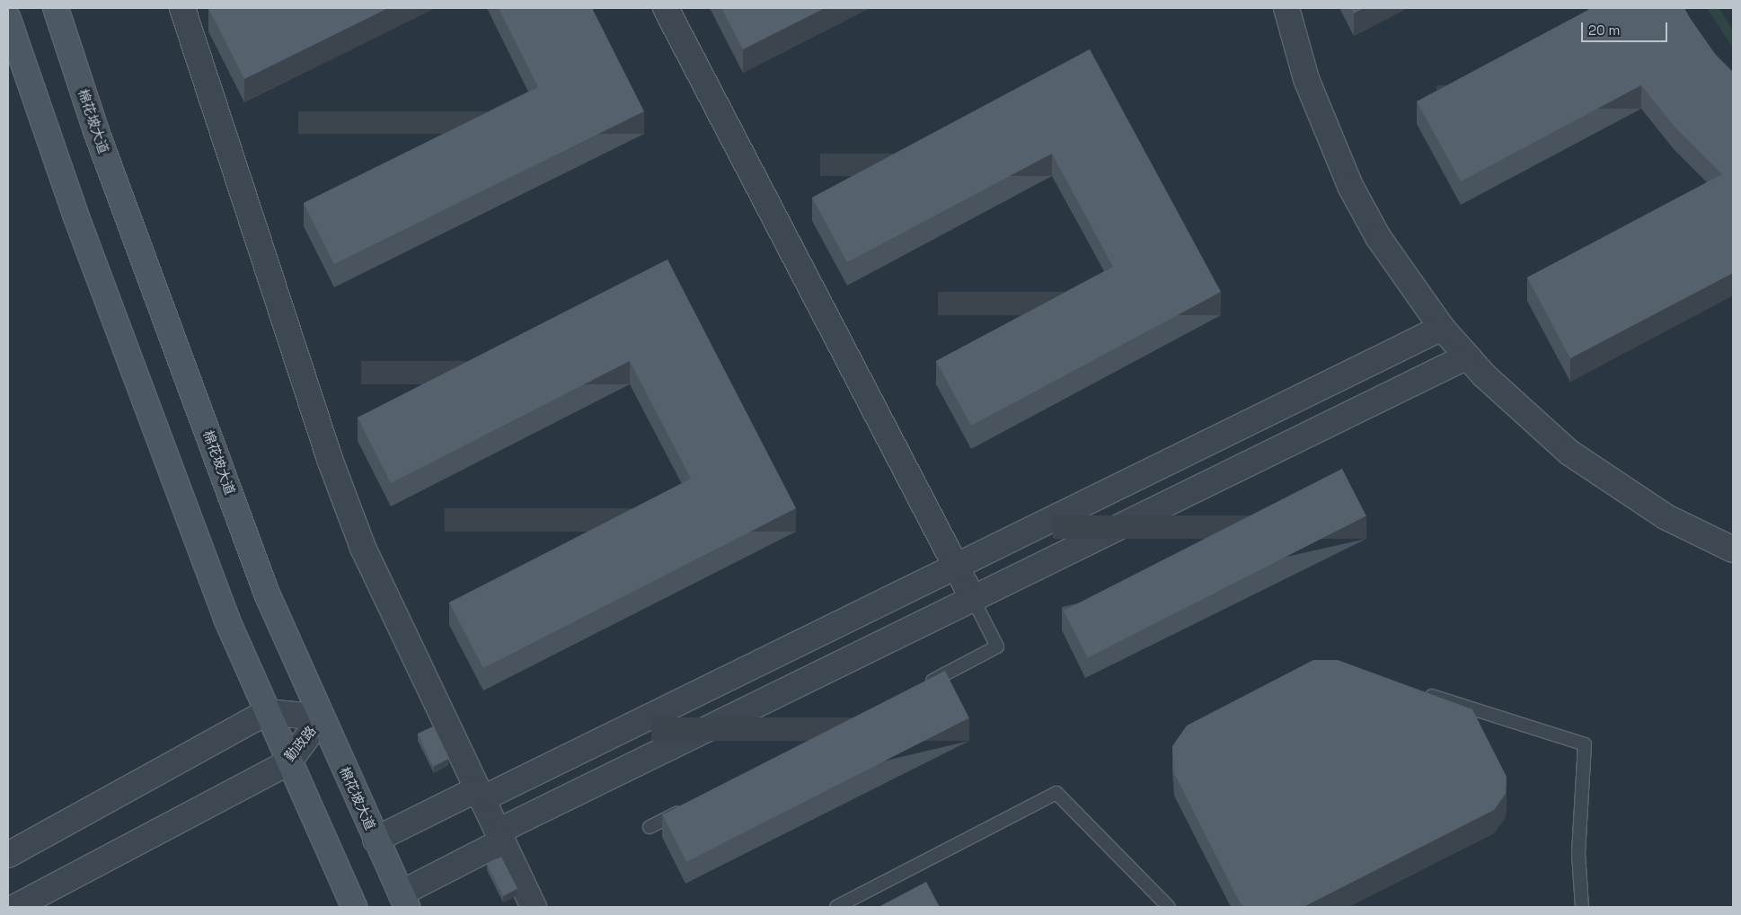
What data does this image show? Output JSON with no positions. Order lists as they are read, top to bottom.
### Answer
{
  "streets": {
    "main road": ["棉花坡大道"],
    "street": ["勤政路"]
  },
  "crossings": [
    ["棉花坡大道", "勤政路"]
  ],
  "scale_bar": "20 m"
}
